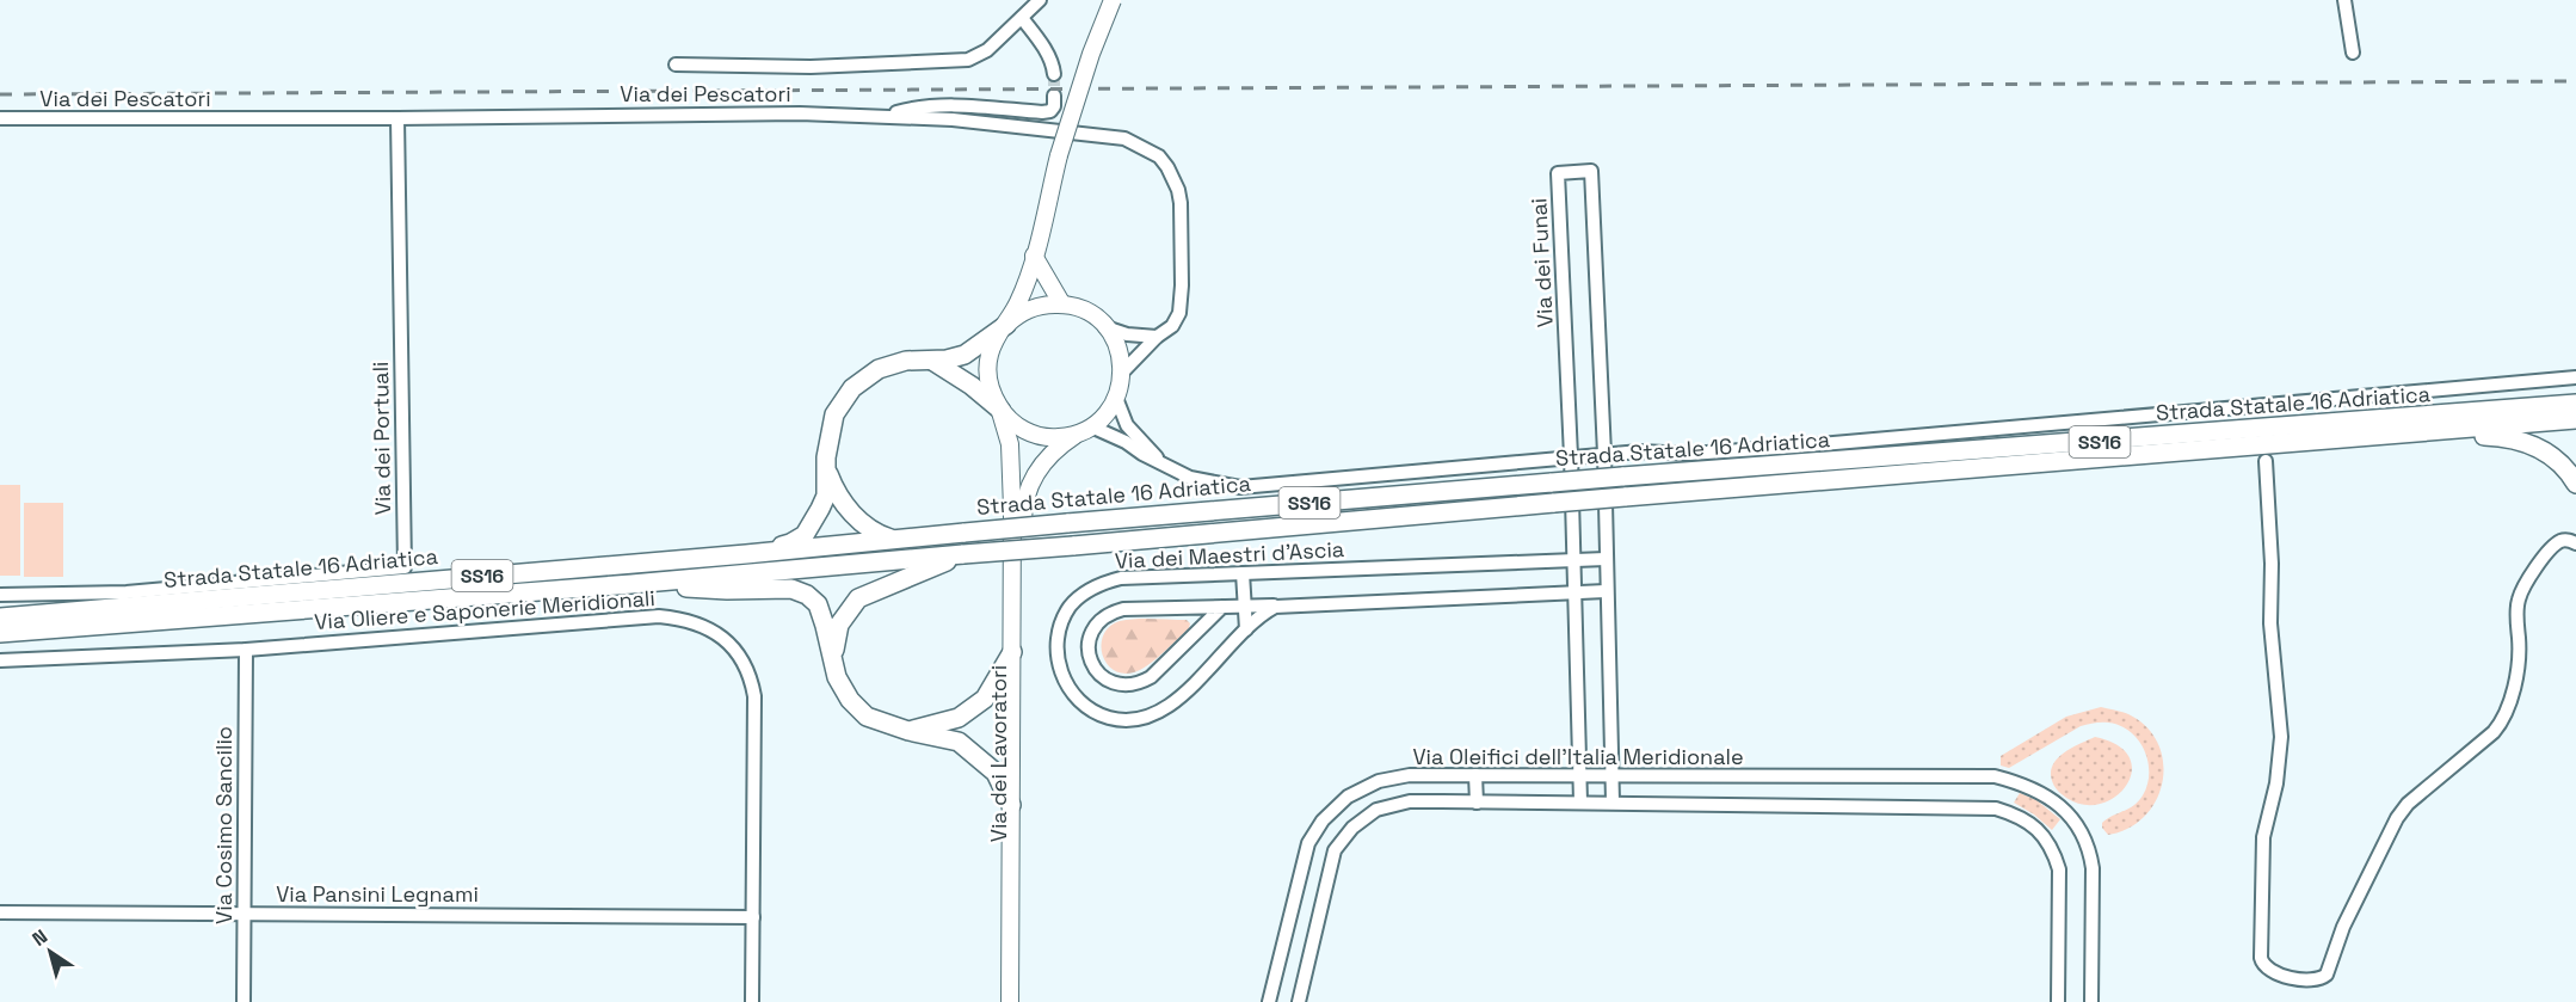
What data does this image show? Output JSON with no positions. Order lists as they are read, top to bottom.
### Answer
{
  "streets": {
    "highway": ["Strada Statale 16 Adriatica", "SS16"],
    "main road": ["Via dei Lavoratori"],
    "street": [
      "Via dei Pescatori",
      "Via dei Funai",
      "Via dei Portuali",
      "Via dei Maestri d’Ascia",
      "Via Oliere e Saponerie Meridionali",
      "Via Oleifici dell'Italia Meridionale",
      "Via Cosimo Sancilio",
      "Via Pansini Legnami"
    ]
  },
  "crossings": [
    ["Via dei Pescatori", "Via dei Portuali"],
    ["Via dei Funai", "Via dei Maestri d’Ascia"],
    ["Via dei Funai", "Via Oleifici dell'Italia Meridionale"],
    ["Strada Statale 16 Adriatica", "SS16"],
    ["Via Oliere e Saponerie Meridionali", "Via Cosimo Sancilio"],
    ["Via Oliere e Saponerie Meridionali", "Via Pansini Legnami"],
    ["Via Cosimo Sancilio", "Via Pansini Legnami"]
  ],
  "north": "top left"
}
